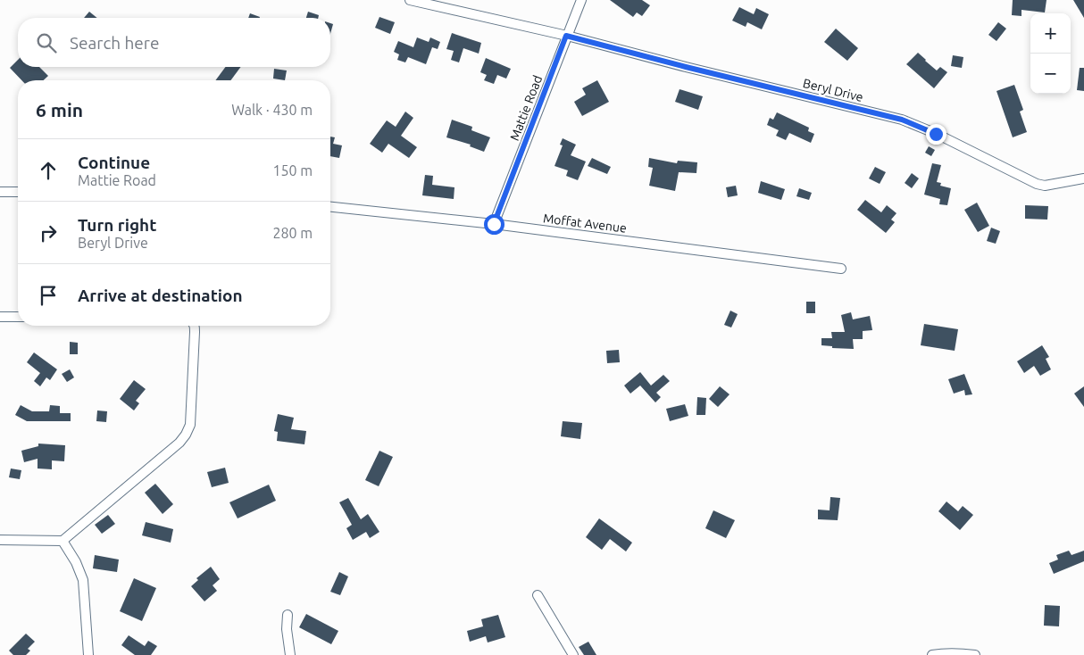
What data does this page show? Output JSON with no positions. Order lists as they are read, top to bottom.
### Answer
{
  "streets": {
    "street": ["Beryl Drive", "Mattie Road", "Moffat Avenue"]
  },
  "crossings": [
    ["Beryl Drive", "Mattie Road"],
    ["Mattie Road", "Moffat Avenue"]
  ],
  "page": {
    "map_buttons": ["+", "−"],
    "search": "Search here",
    "heading": ["6 min", "Walk · 430 m"],
    "list": [
      ["Continue", "Mattie Road", "150 m"],
      ["Turn right", "Beryl Drive", "280 m"],
      "Arrive at destination"
    ]
  }
}
